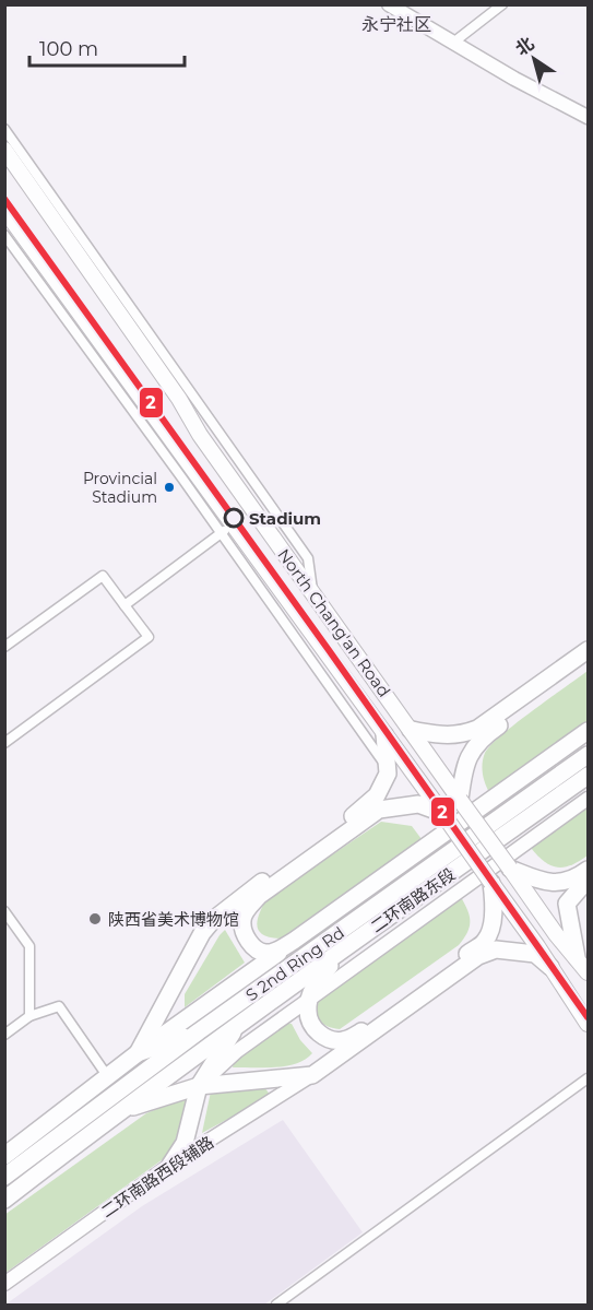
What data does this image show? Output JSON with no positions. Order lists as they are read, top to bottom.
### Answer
{
  "streets": {
    "highway": ["二环南路东段", "S 2nd Ring Rd"],
    "main road": ["North Chang'an Road", "二环南路西段辅路"]
  },
  "districts": ["永宁社区"],
  "places": ["Provincial Stadium", "Stadium", "陕西省美术博物馆"],
  "lines": ["transit line 2"],
  "scale_bar": "100 m",
  "north": "top left"
}
